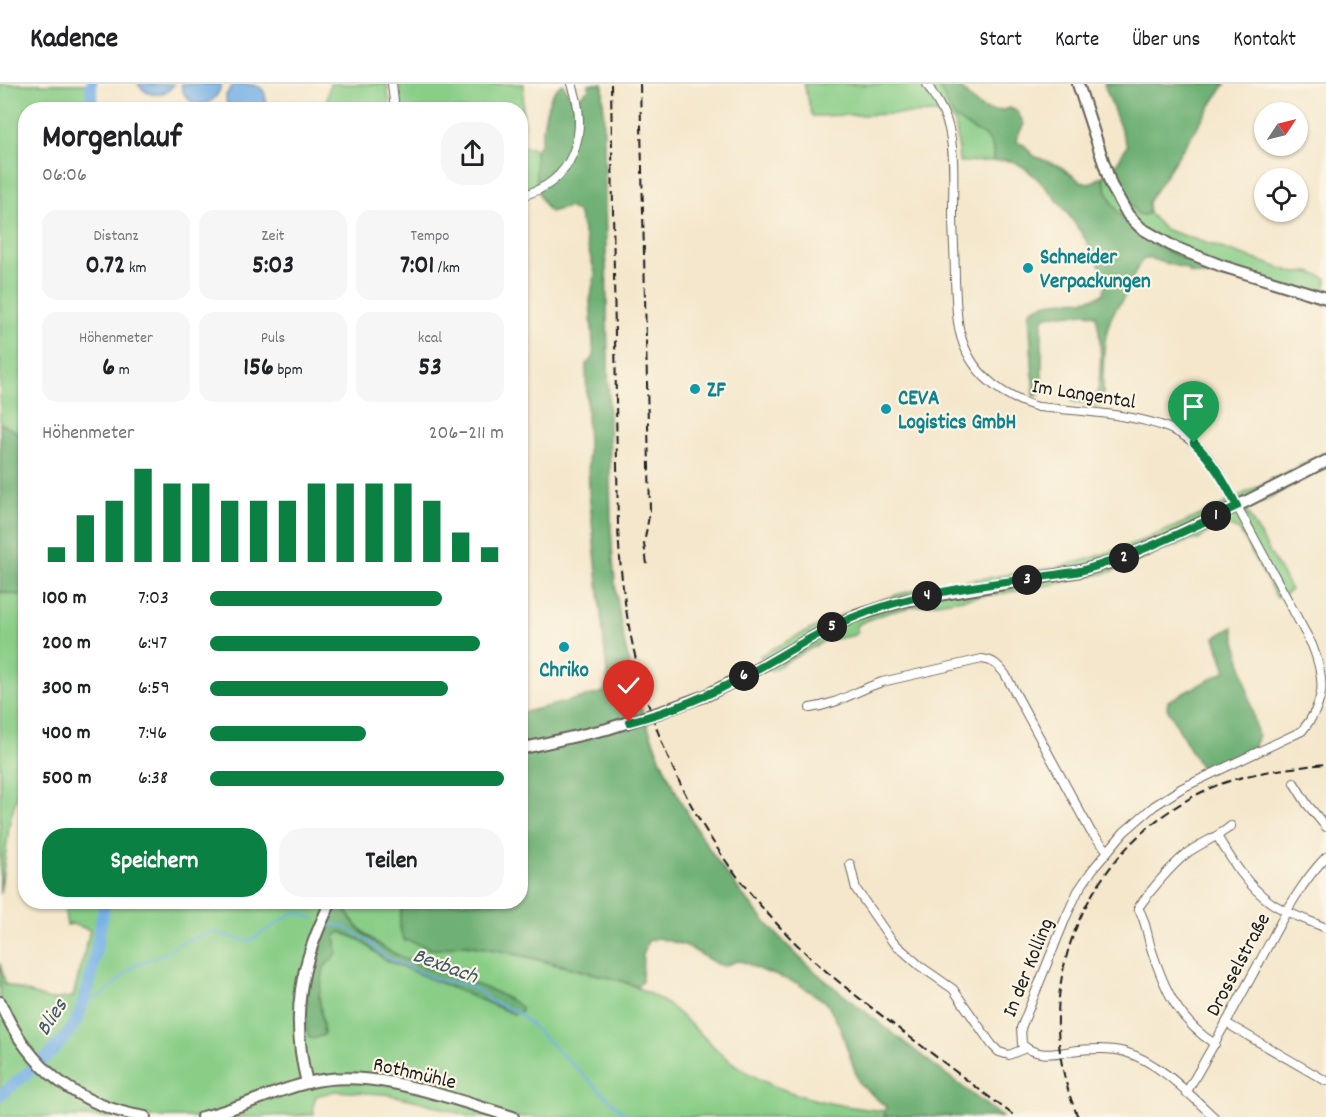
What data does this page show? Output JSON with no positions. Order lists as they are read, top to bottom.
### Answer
{
  "streets": {
    "street": [
      "Im Langental",
      "Drosselstraße",
      "In der Kolling",
      "Rothmühle"
    ]
  },
  "crossings": [
    ["Im Langental", "In der Kolling"]
  ],
  "water": ["Bexbach", "Blies"],
  "places": [
    "Schneider Verpackungen",
    "ZF",
    "CEVA Logistics GmbH",
    "Chriko"
  ],
  "north": "top right",
  "page": {
    "header": "Kadence",
    "nav": [
      "Start",
      "Karte",
      "Über uns",
      "Kontakt"
    ],
    "heading": ["Morgenlauf", "06:06"],
    "stats": [
      ["Distanz", "0.72 km"],
      ["Zeit", "5:03"],
      ["Tempo", "7:01 /km"],
      ["Höhenmeter", "6 m"],
      ["Puls", "156 bpm"],
      ["kcal", "53"]
    ],
    "chart": ["Höhenmeter", "206–211 m"],
    "pins": [
      "1",
      "2",
      "3",
      "4",
      "5",
      "6"
    ],
    "list": [
      {
        "name": "100 m",
        "note": "7:03"
      },
      {
        "name": "200 m",
        "note": "6:47"
      },
      {
        "name": "300 m",
        "note": "6:59"
      },
      {
        "name": "400 m",
        "note": "7:46"
      },
      {
        "name": "500 m",
        "note": "6:38"
      }
    ],
    "buttons": ["Speichern", "Teilen"]
  }
}
